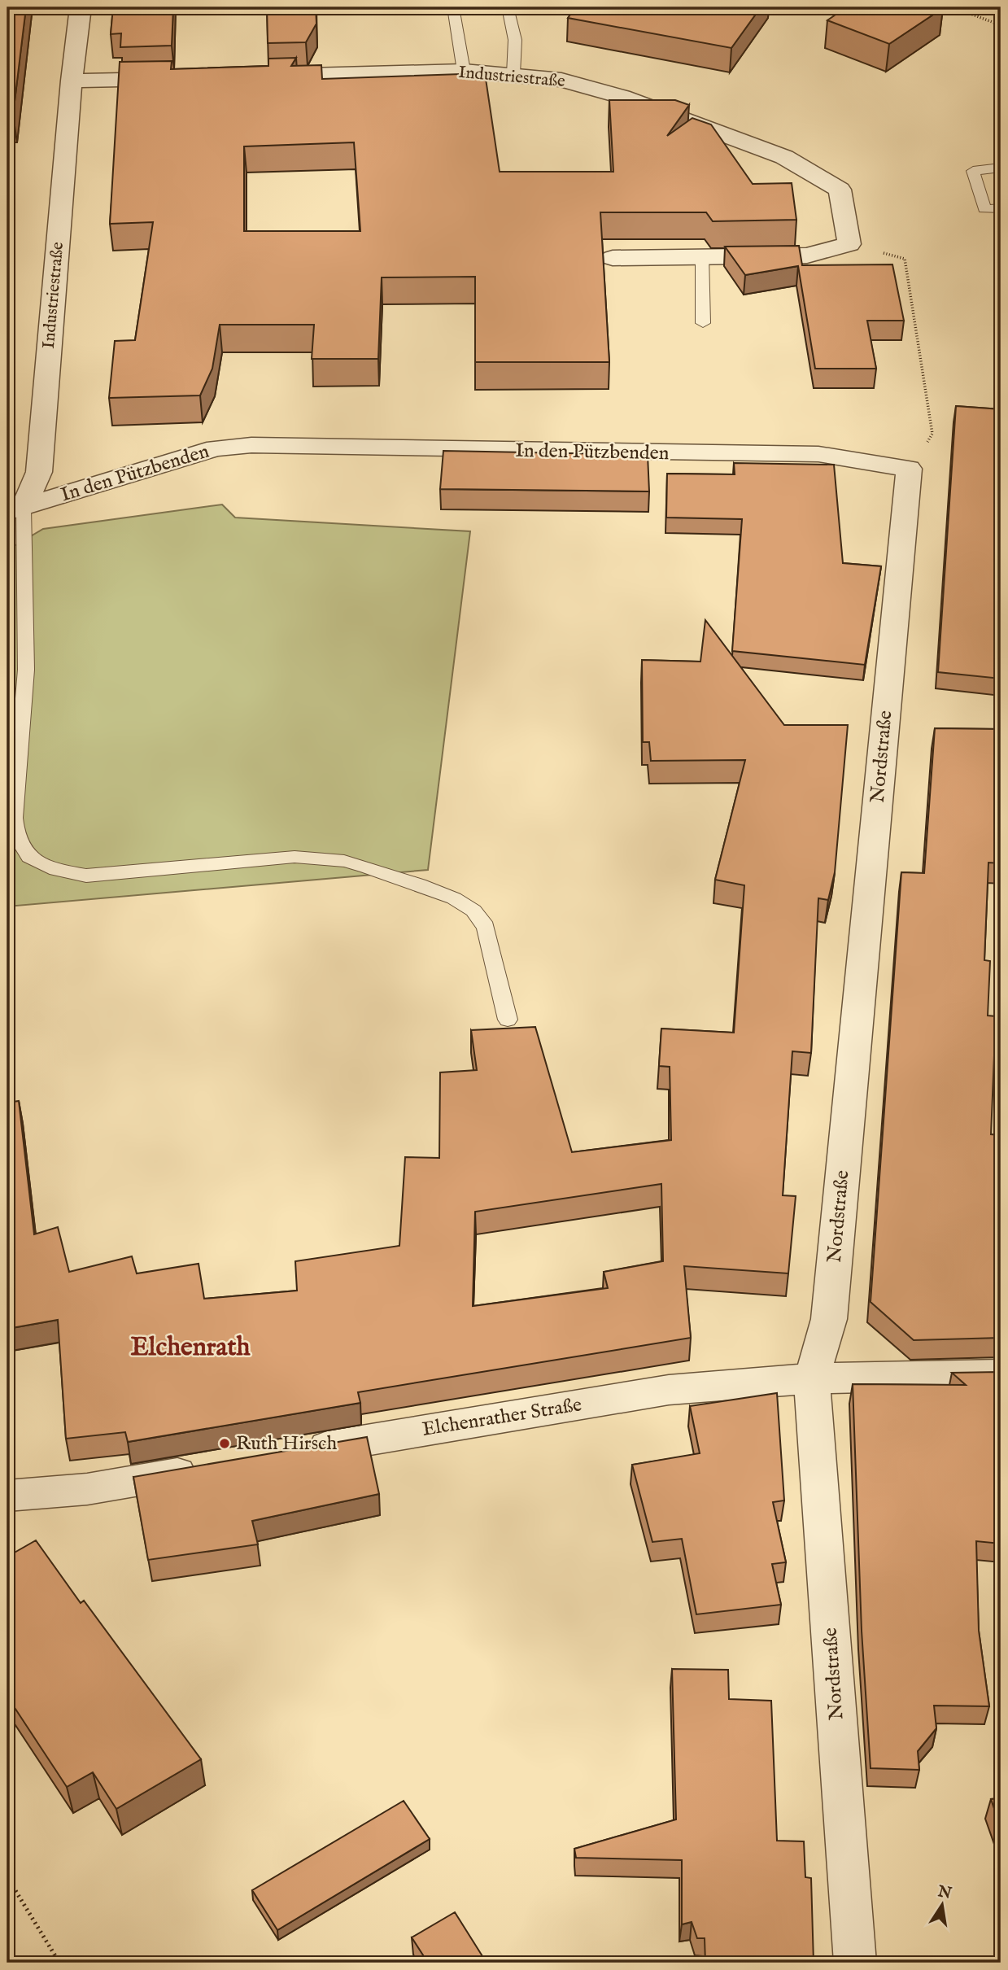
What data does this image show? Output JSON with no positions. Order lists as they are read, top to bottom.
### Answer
{
  "streets": {
    "street": [
      "Industriestraße",
      "In den Pützbenden",
      "Nordstraße",
      "Elchenrather Straße"
    ]
  },
  "crossings": [
    ["Industriestraße", "In den Pützbenden"],
    ["In den Pützbenden", "Nordstraße"],
    ["Nordstraße", "Elchenrather Straße"]
  ],
  "districts": ["Elchenrath"],
  "places": ["Ruth Hirsch"],
  "north": "top"
}
